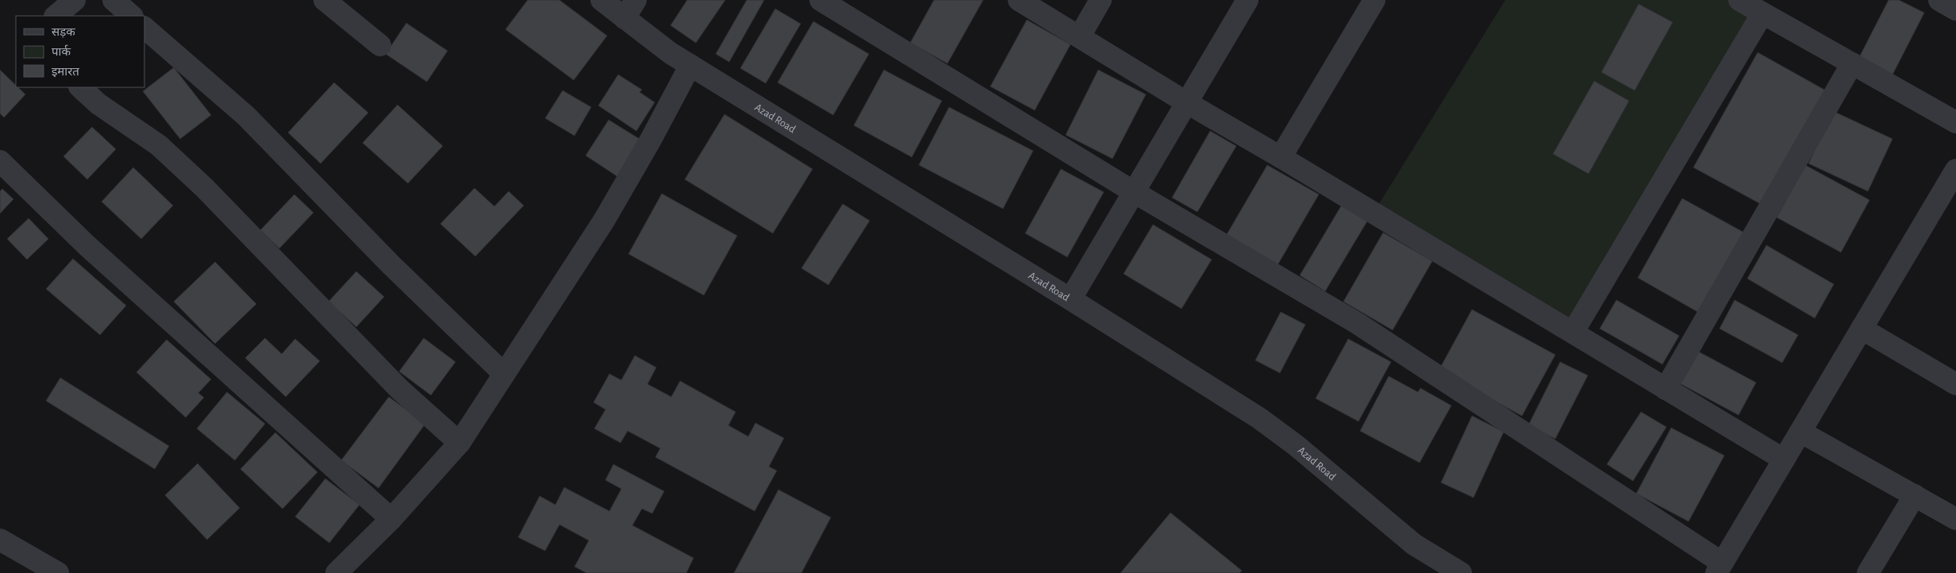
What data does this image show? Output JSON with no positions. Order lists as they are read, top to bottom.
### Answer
{
  "streets": {
    "street": ["Azad Road"]
  },
  "legend": ["सड़क", "पार्क", "इमारत"]
}
